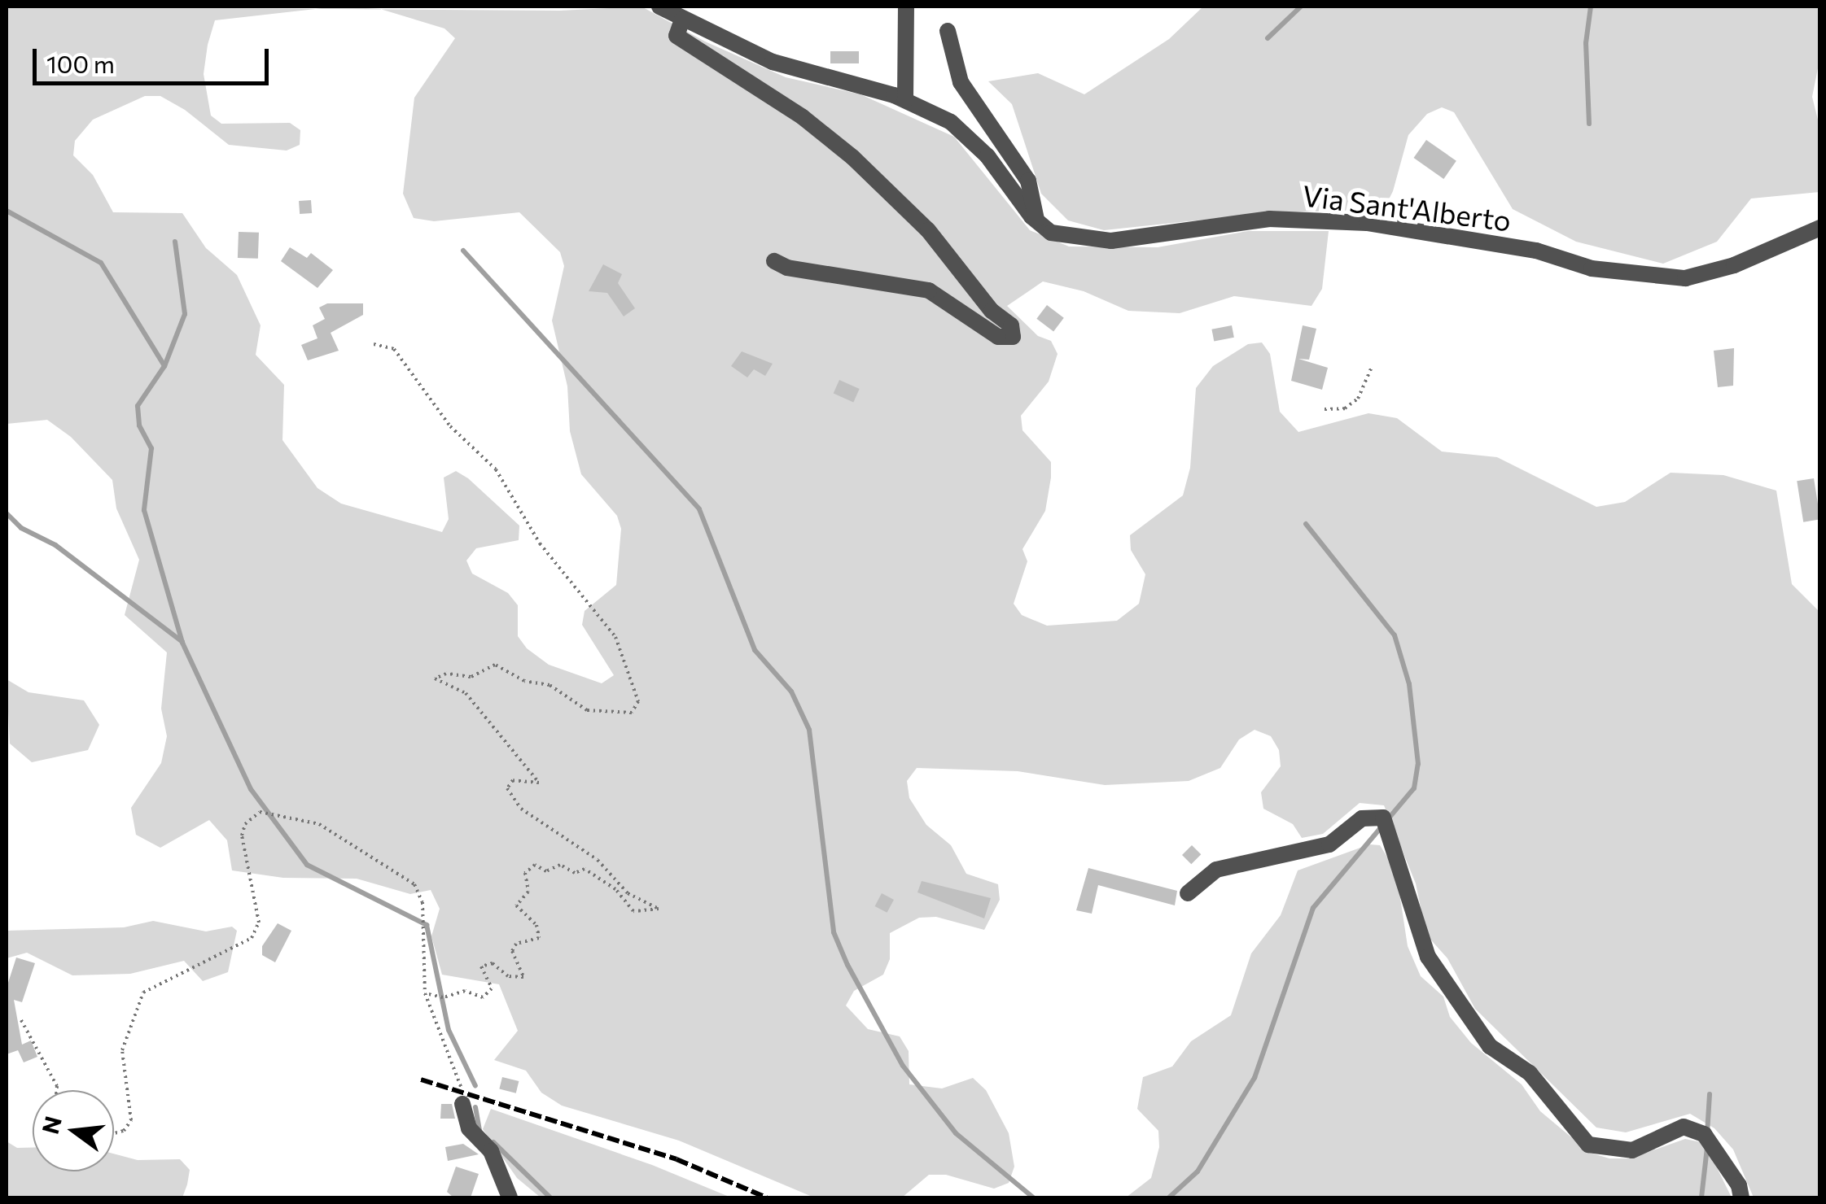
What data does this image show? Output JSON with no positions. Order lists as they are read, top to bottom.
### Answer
{
  "streets": {
    "street": ["Via Sant'Alberto"]
  },
  "scale_bar": "100 m",
  "north": "left"
}
